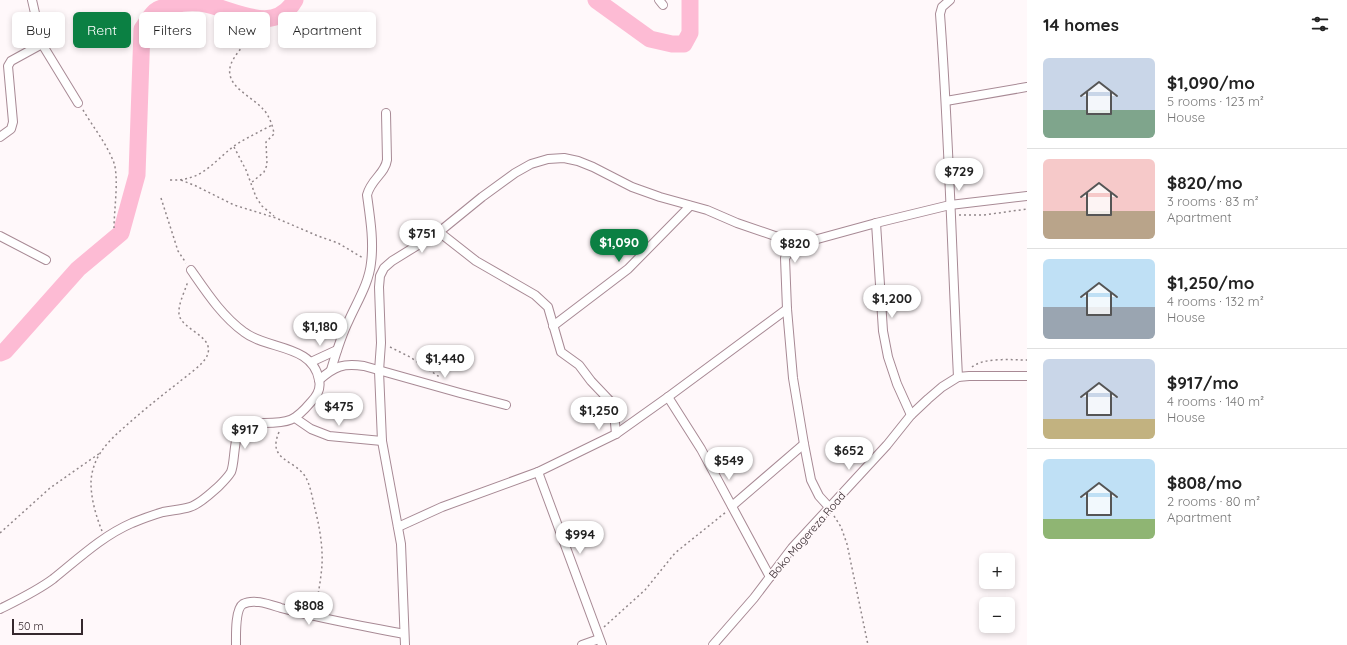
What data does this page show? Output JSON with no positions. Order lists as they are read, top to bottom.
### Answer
{
  "streets": {
    "street": ["Boko Magereza Road"]
  },
  "scale_bar": "50 m",
  "page": {
    "heading": "14 homes",
    "chip": [
      "Buy",
      "Rent",
      "Filters",
      "New",
      "Apartment"
    ],
    "list": [
      {
        "name": "$1,090/mo",
        "note": "5 rooms · 123 m² · House"
      },
      {
        "name": "$820/mo",
        "note": "3 rooms · 83 m² · Apartment"
      },
      {
        "name": "$1,250/mo",
        "note": "4 rooms · 132 m² · House"
      },
      {
        "name": "$917/mo",
        "note": "4 rooms · 140 m² · House"
      },
      {
        "name": "$808/mo",
        "note": "2 rooms · 80 m² · Apartment"
      }
    ],
    "price": [
      "$729",
      "$751",
      "$1,090",
      "$820",
      "$1,200",
      "$1,180",
      "$1,440",
      "$475",
      "$1,250",
      "$917",
      "$652",
      "$549",
      "$994",
      "$808"
    ],
    "map_buttons": ["+", "−"],
    "scale": "50 m"
  }
}
